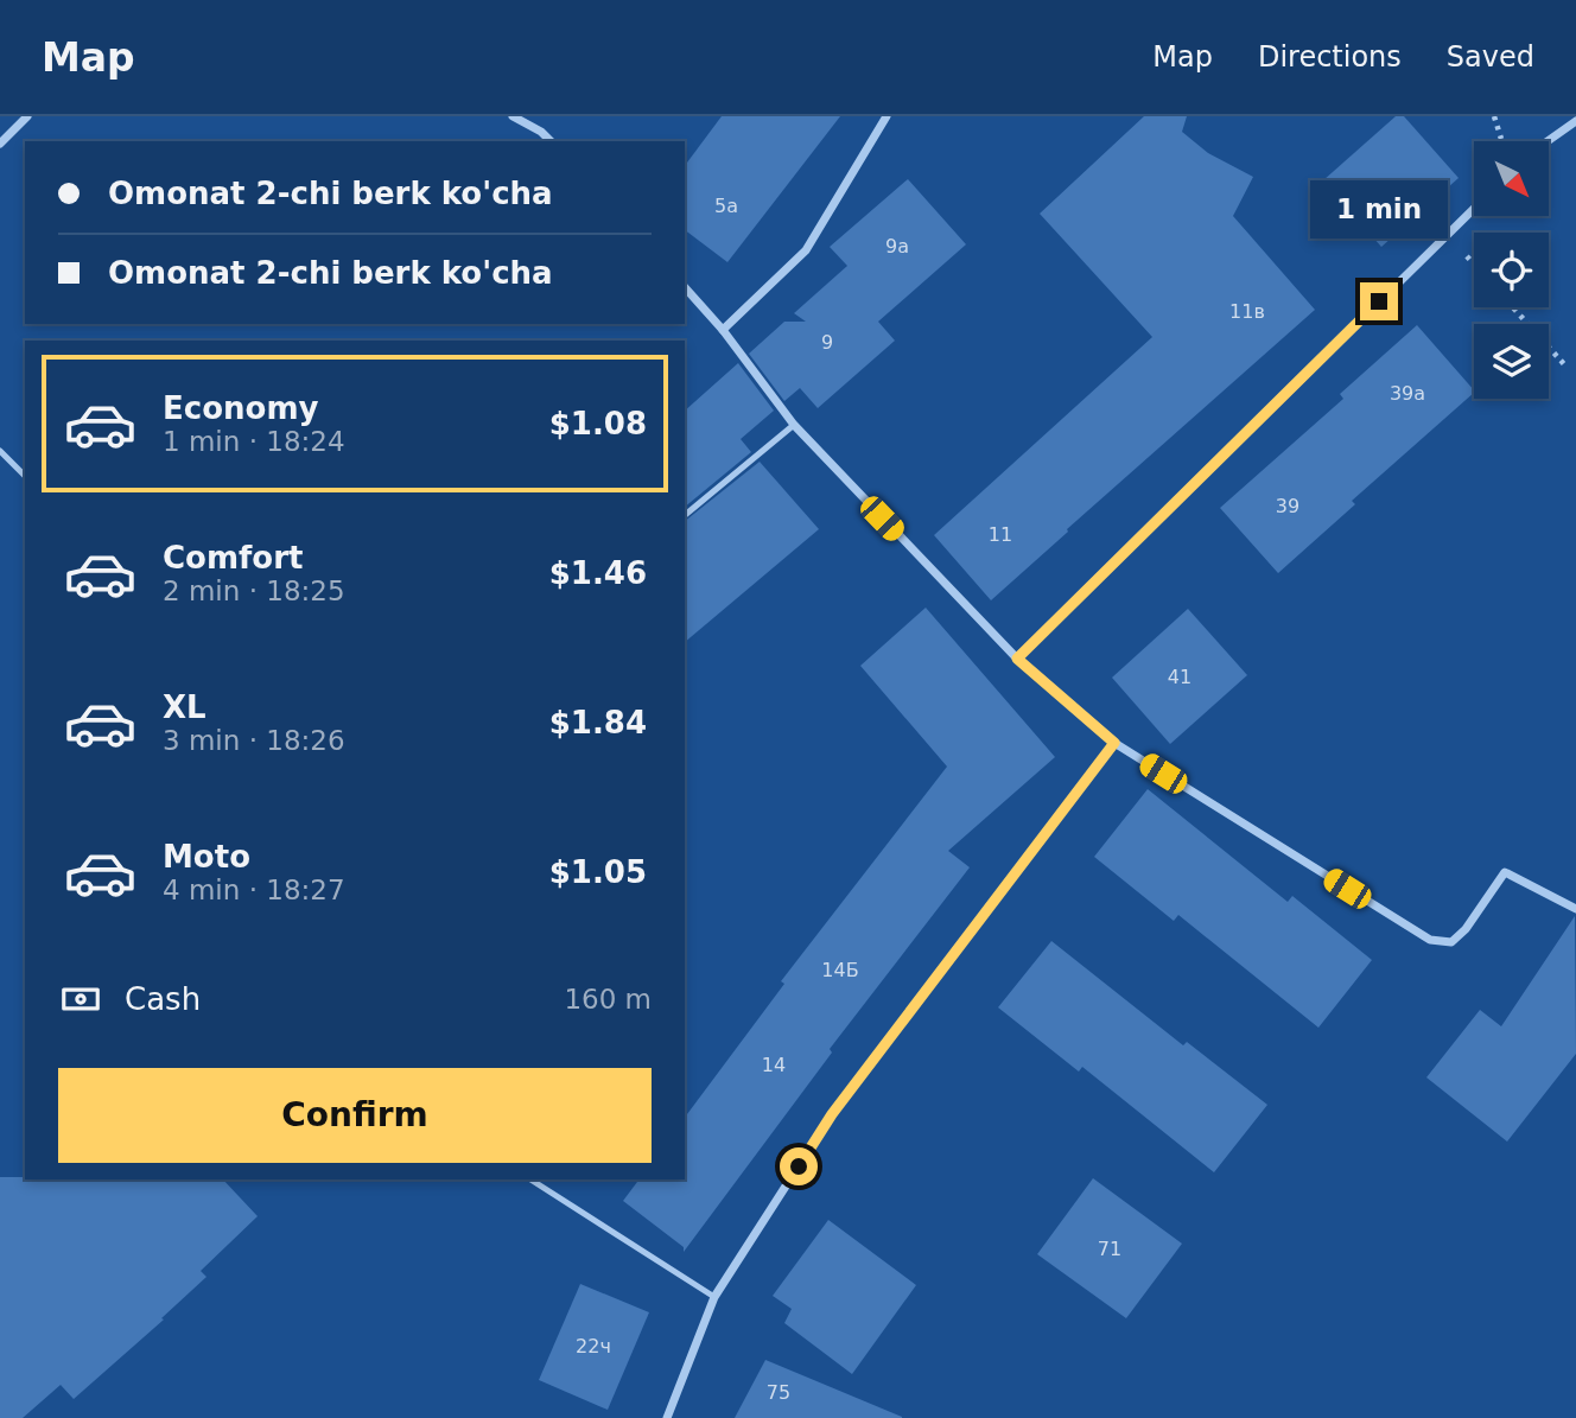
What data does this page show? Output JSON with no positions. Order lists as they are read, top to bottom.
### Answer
{
  "house_numbers": [
    "5a",
    "9a",
    "11в",
    "9",
    "39a",
    "39",
    "11",
    "41",
    "14Б",
    "14",
    "71",
    "22ч",
    "75"
  ],
  "north": "bottom right",
  "page": {
    "header": "Map",
    "nav": ["Map", "Directions", "Saved"],
    "banner": ["Omonat 2-chi berk ko'cha", "Omonat 2-chi berk ko'cha"],
    "bubble": "1 min",
    "list": [
      {
        "name": "Economy",
        "note": "1 min · 18:24",
        "value": "$1.08"
      },
      {
        "name": "Comfort",
        "note": "2 min · 18:25",
        "value": "$1.46"
      },
      {
        "name": "XL",
        "note": "3 min · 18:26",
        "value": "$1.84"
      },
      {
        "name": "Moto",
        "note": "4 min · 18:27",
        "value": "$1.05"
      }
    ],
    "pay": ["Cash", "160 m"],
    "buttons": "Confirm"
  }
}
